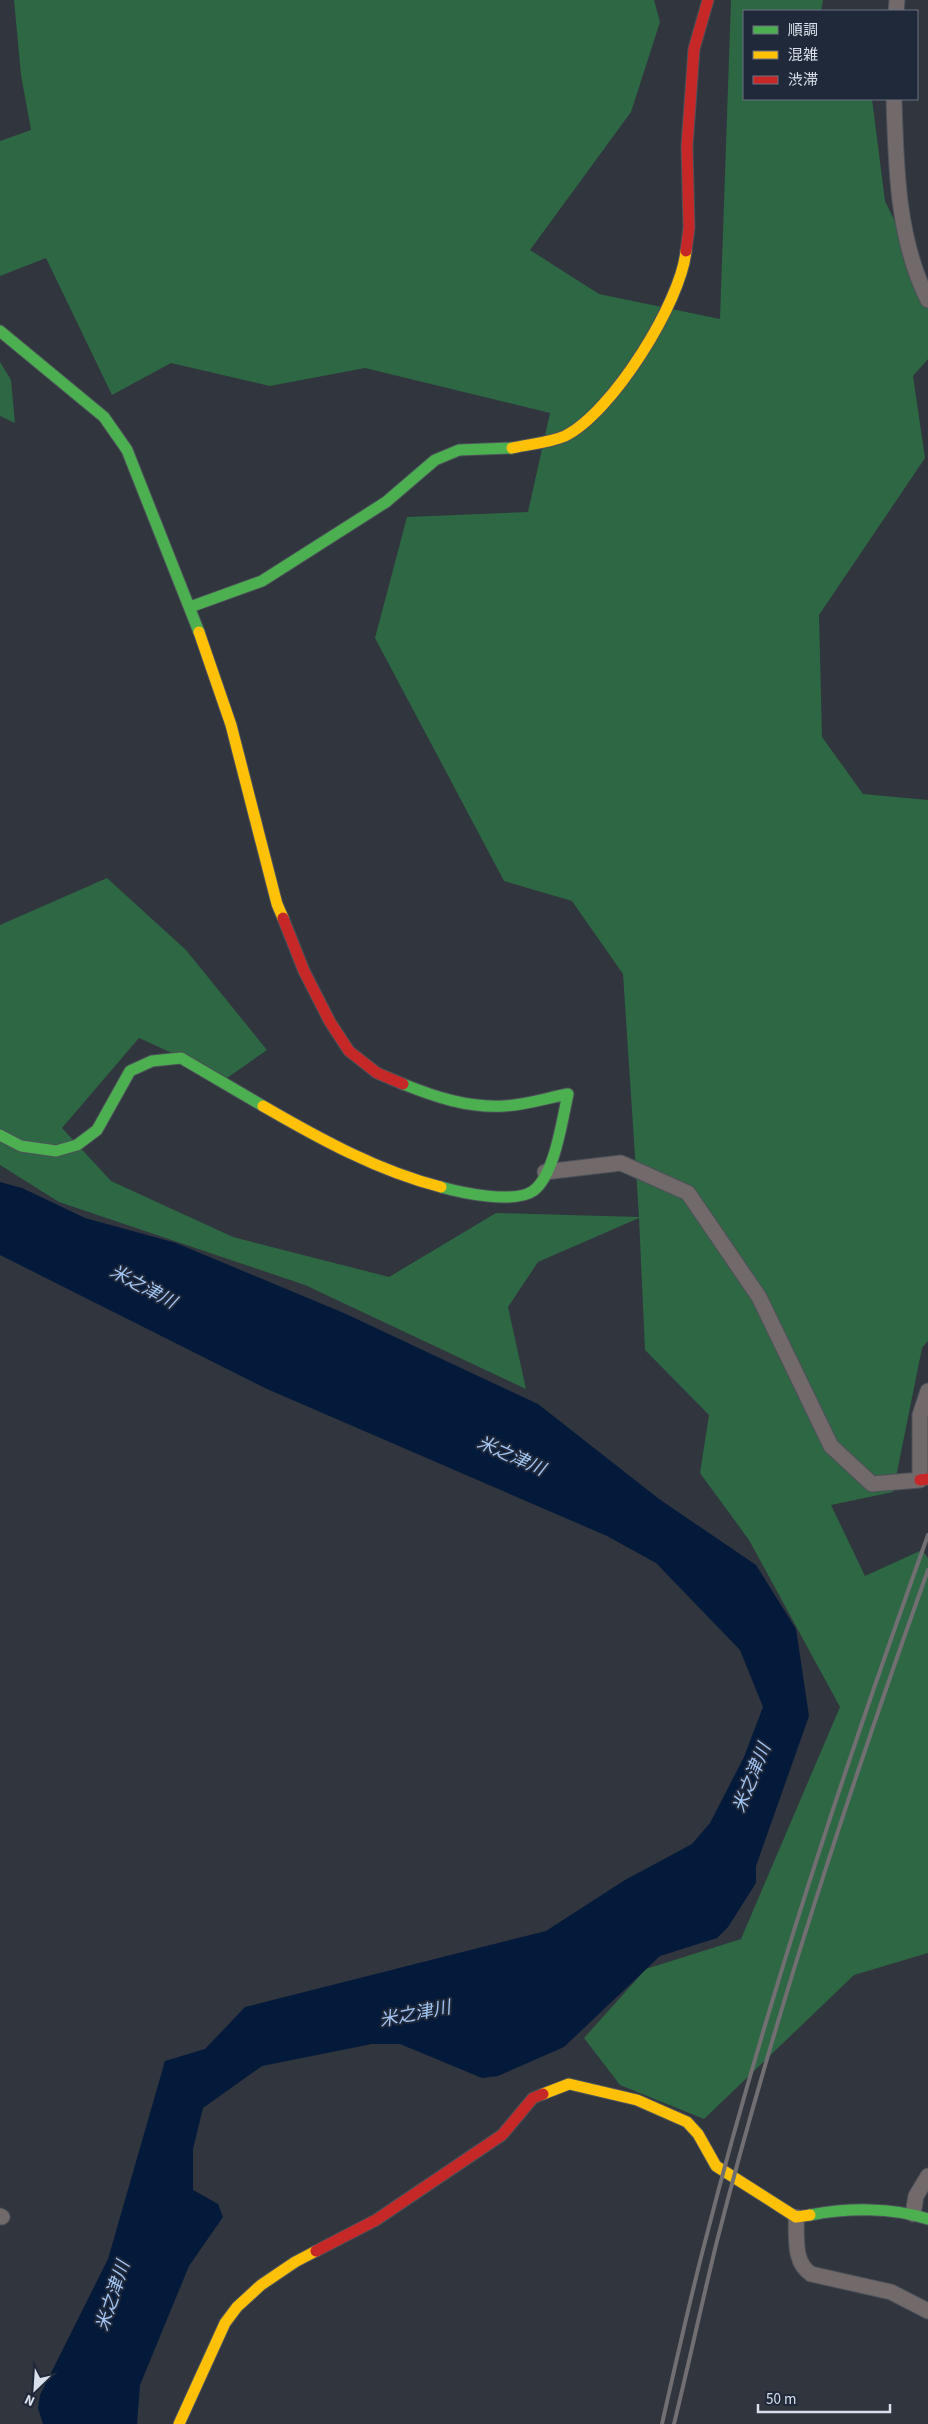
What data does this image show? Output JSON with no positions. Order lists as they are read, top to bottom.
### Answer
{
  "water": ["米之津川"],
  "legend": ["順調", "混雑", "渋滞"],
  "scale_bar": "50 m",
  "north": "bottom left"
}
